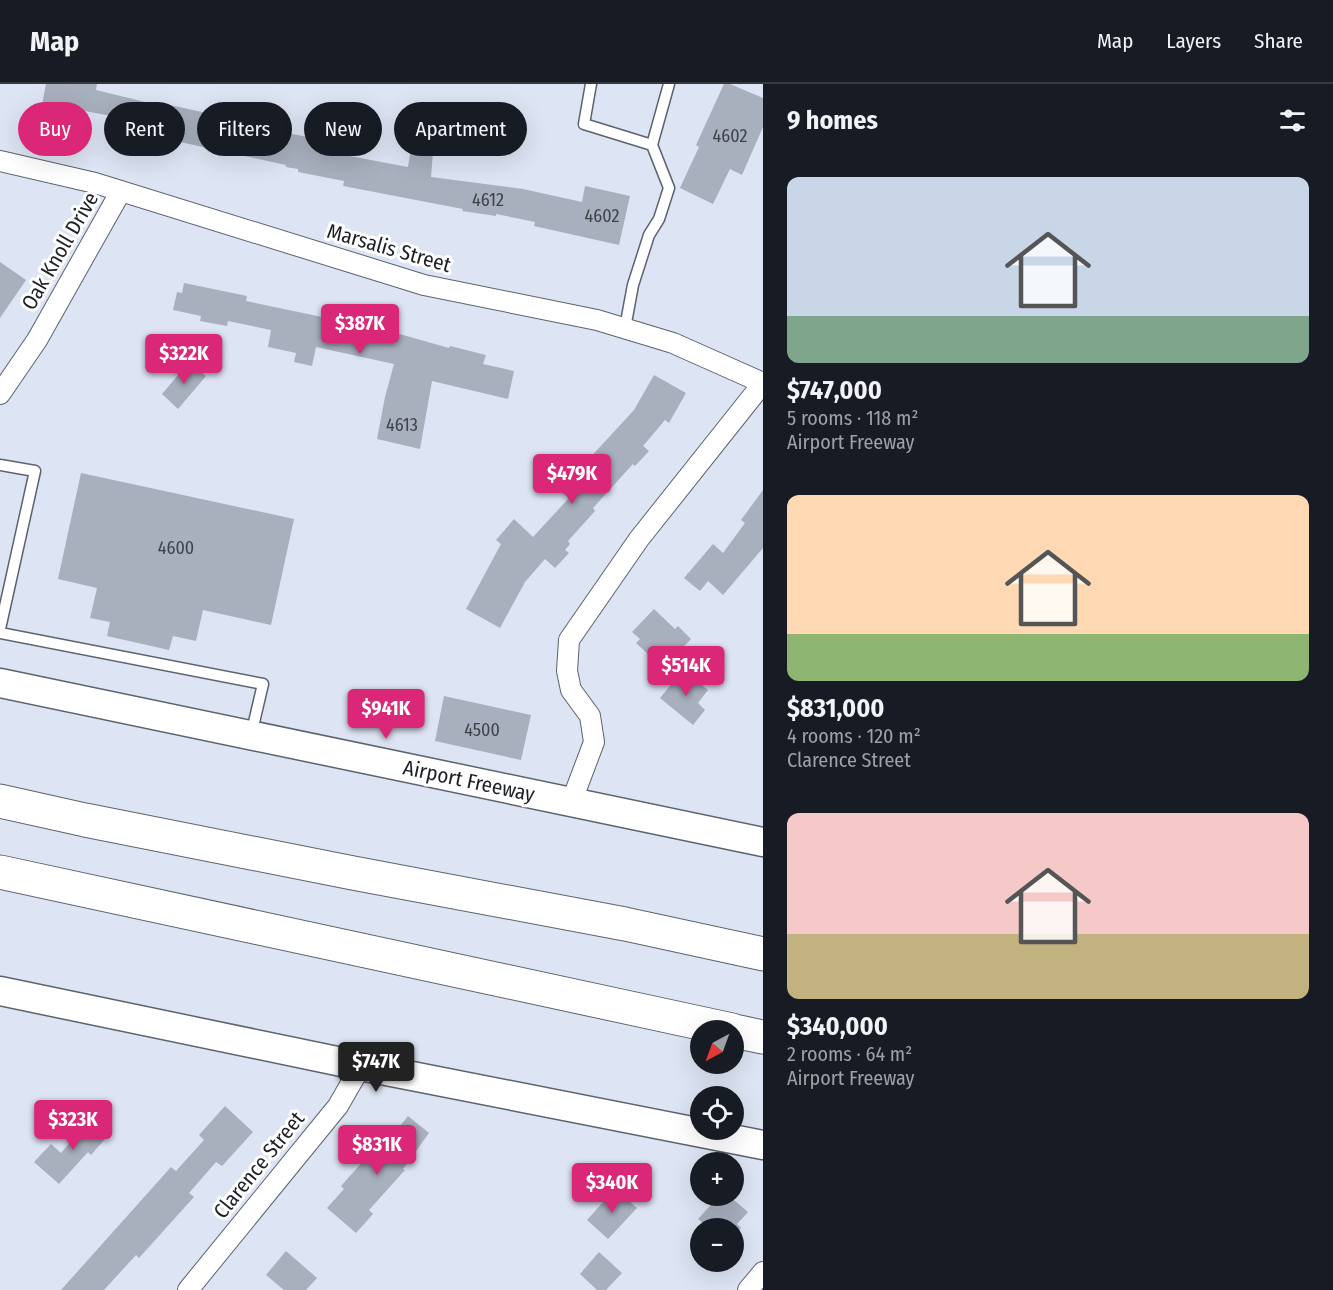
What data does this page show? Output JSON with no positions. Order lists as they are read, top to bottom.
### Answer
{
  "streets": {
    "main road": ["Airport Freeway"],
    "street": ["Marsalis Street", "Oak Knoll Drive", "Clarence Street"]
  },
  "crossings": [
    ["Marsalis Street", "Oak Knoll Drive"]
  ],
  "house_numbers": [
    "4602",
    "4612",
    "4602",
    "4613",
    "4600",
    "4500"
  ],
  "north": "bottom left",
  "page": {
    "header": "Map",
    "nav": ["Map", "Layers", "Share"],
    "heading": "9 homes",
    "chip": [
      "Buy",
      "Rent",
      "Filters",
      "New",
      "Apartment"
    ],
    "list": [
      {
        "name": "$747,000",
        "note": "5 rooms · 118 m² · Airport Freeway"
      },
      {
        "name": "$831,000",
        "note": "4 rooms · 120 m² · Clarence Street"
      },
      {
        "name": "$340,000",
        "note": "2 rooms · 64 m² · Airport Freeway"
      }
    ],
    "price": [
      "$387K",
      "$322K",
      "$479K",
      "$514K",
      "$941K",
      "$747K",
      "$323K",
      "$831K",
      "$340K"
    ],
    "map_buttons": ["+", "−"]
  }
}
